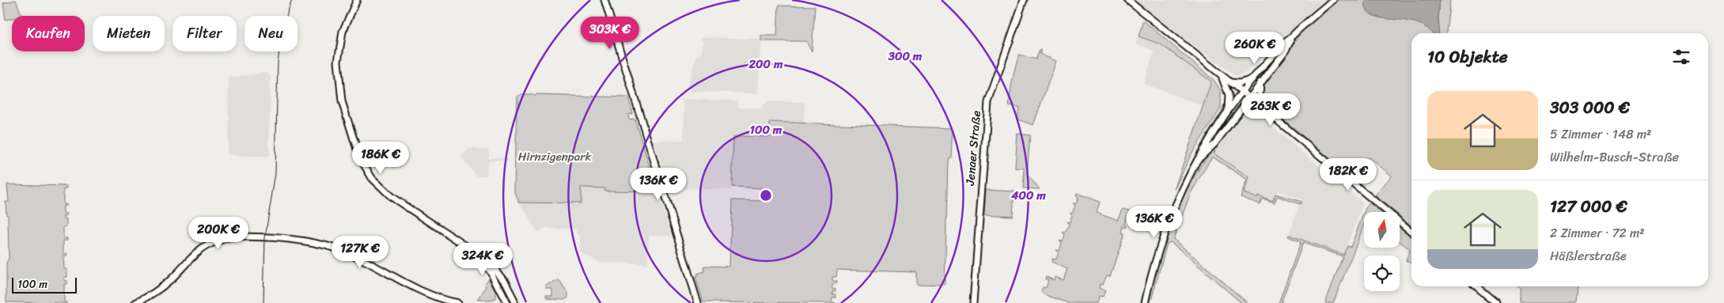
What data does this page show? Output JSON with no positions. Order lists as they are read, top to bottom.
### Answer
{
  "streets": {
    "street": ["Jenaer Straße"]
  },
  "parks": ["Hirnzigenpark"],
  "scale_bar": "100 m",
  "north": "top",
  "page": {
    "chip": [
      "Kaufen",
      "Mieten",
      "Filter",
      "Neu"
    ],
    "price": [
      "303K €",
      "260K €",
      "263K €",
      "186K €",
      "182K €",
      "136K €",
      "136K €",
      "200K €",
      "127K €",
      "324K €"
    ],
    "heading": "10 Objekte",
    "list": [
      {
        "name": "303 000 €",
        "note": "5 Zimmer · 148 m² · Wilhelm-Busch-Straße"
      },
      {
        "name": "127 000 €",
        "note": "2 Zimmer · 72 m² · Häßlerstraße"
      }
    ],
    "scale": "100 m"
  },
  "rings": [
    "300 m",
    "200 m",
    "100 m",
    "400 m"
  ]
}
